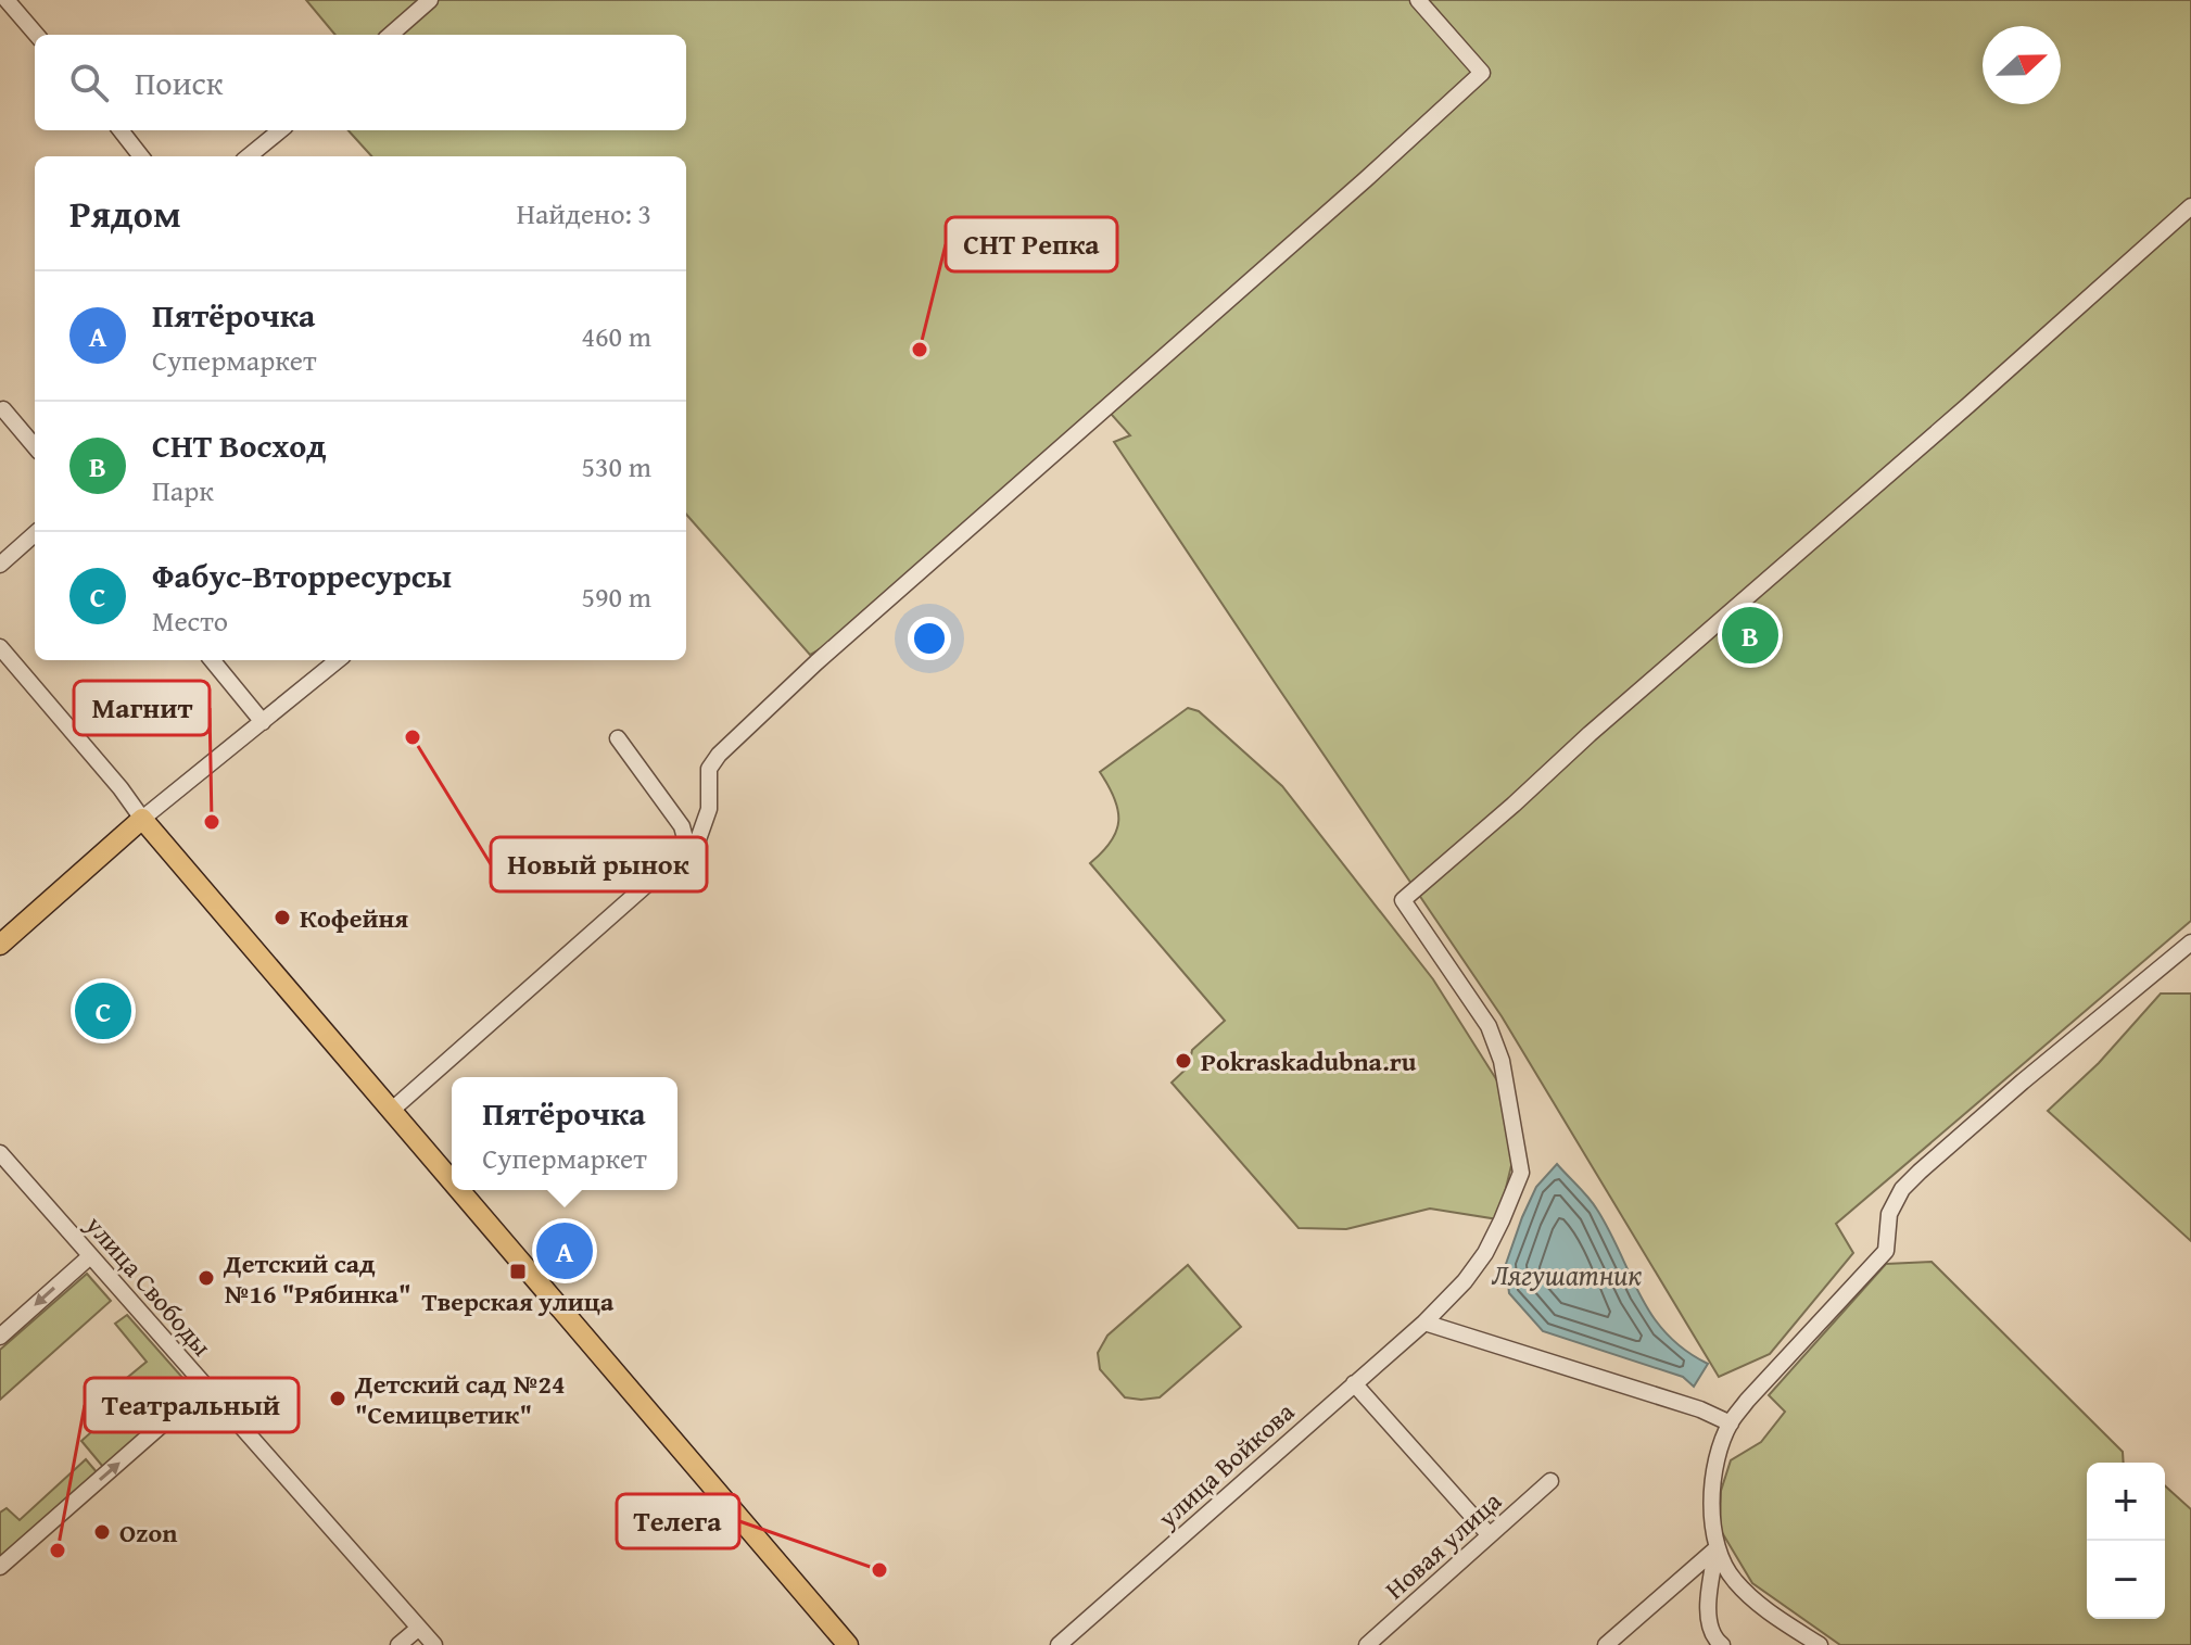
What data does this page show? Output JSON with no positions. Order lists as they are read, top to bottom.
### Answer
{
  "streets": {
    "street": ["улица Свободы", "улица Войкова", "Новая улица"]
  },
  "water": ["Лягушатник"],
  "places": {
    "other": [
      "СНТ Репка",
      "Новый рынок",
      "Магнит",
      "Кофейня",
      "Pokraskadubna.ru",
      "Детский сад №16 \"Рябинка\"",
      "Детский сад №24 \"Семицветик\"",
      "Ozon",
      "Театральный",
      "Телега"
    ],
    "transit": ["Тверская улица"]
  },
  "north": "right",
  "page": {
    "search": "Поиск",
    "heading": ["Рядом", "Найдено: 3"],
    "list": [
      {
        "mark": "A",
        "name": "Пятёрочка",
        "note": "Супермаркет",
        "value": "460 m"
      },
      {
        "mark": "B",
        "name": "СНТ Восход",
        "note": "Парк",
        "value": "530 m"
      },
      {
        "mark": "C",
        "name": "Фабус-Вторресурсы",
        "note": "Место",
        "value": "590 m"
      }
    ],
    "pins": ["B", "C", "A"],
    "popup": ["Пятёрочка", "Супермаркет"],
    "map_buttons": ["+", "−"]
  }
}
